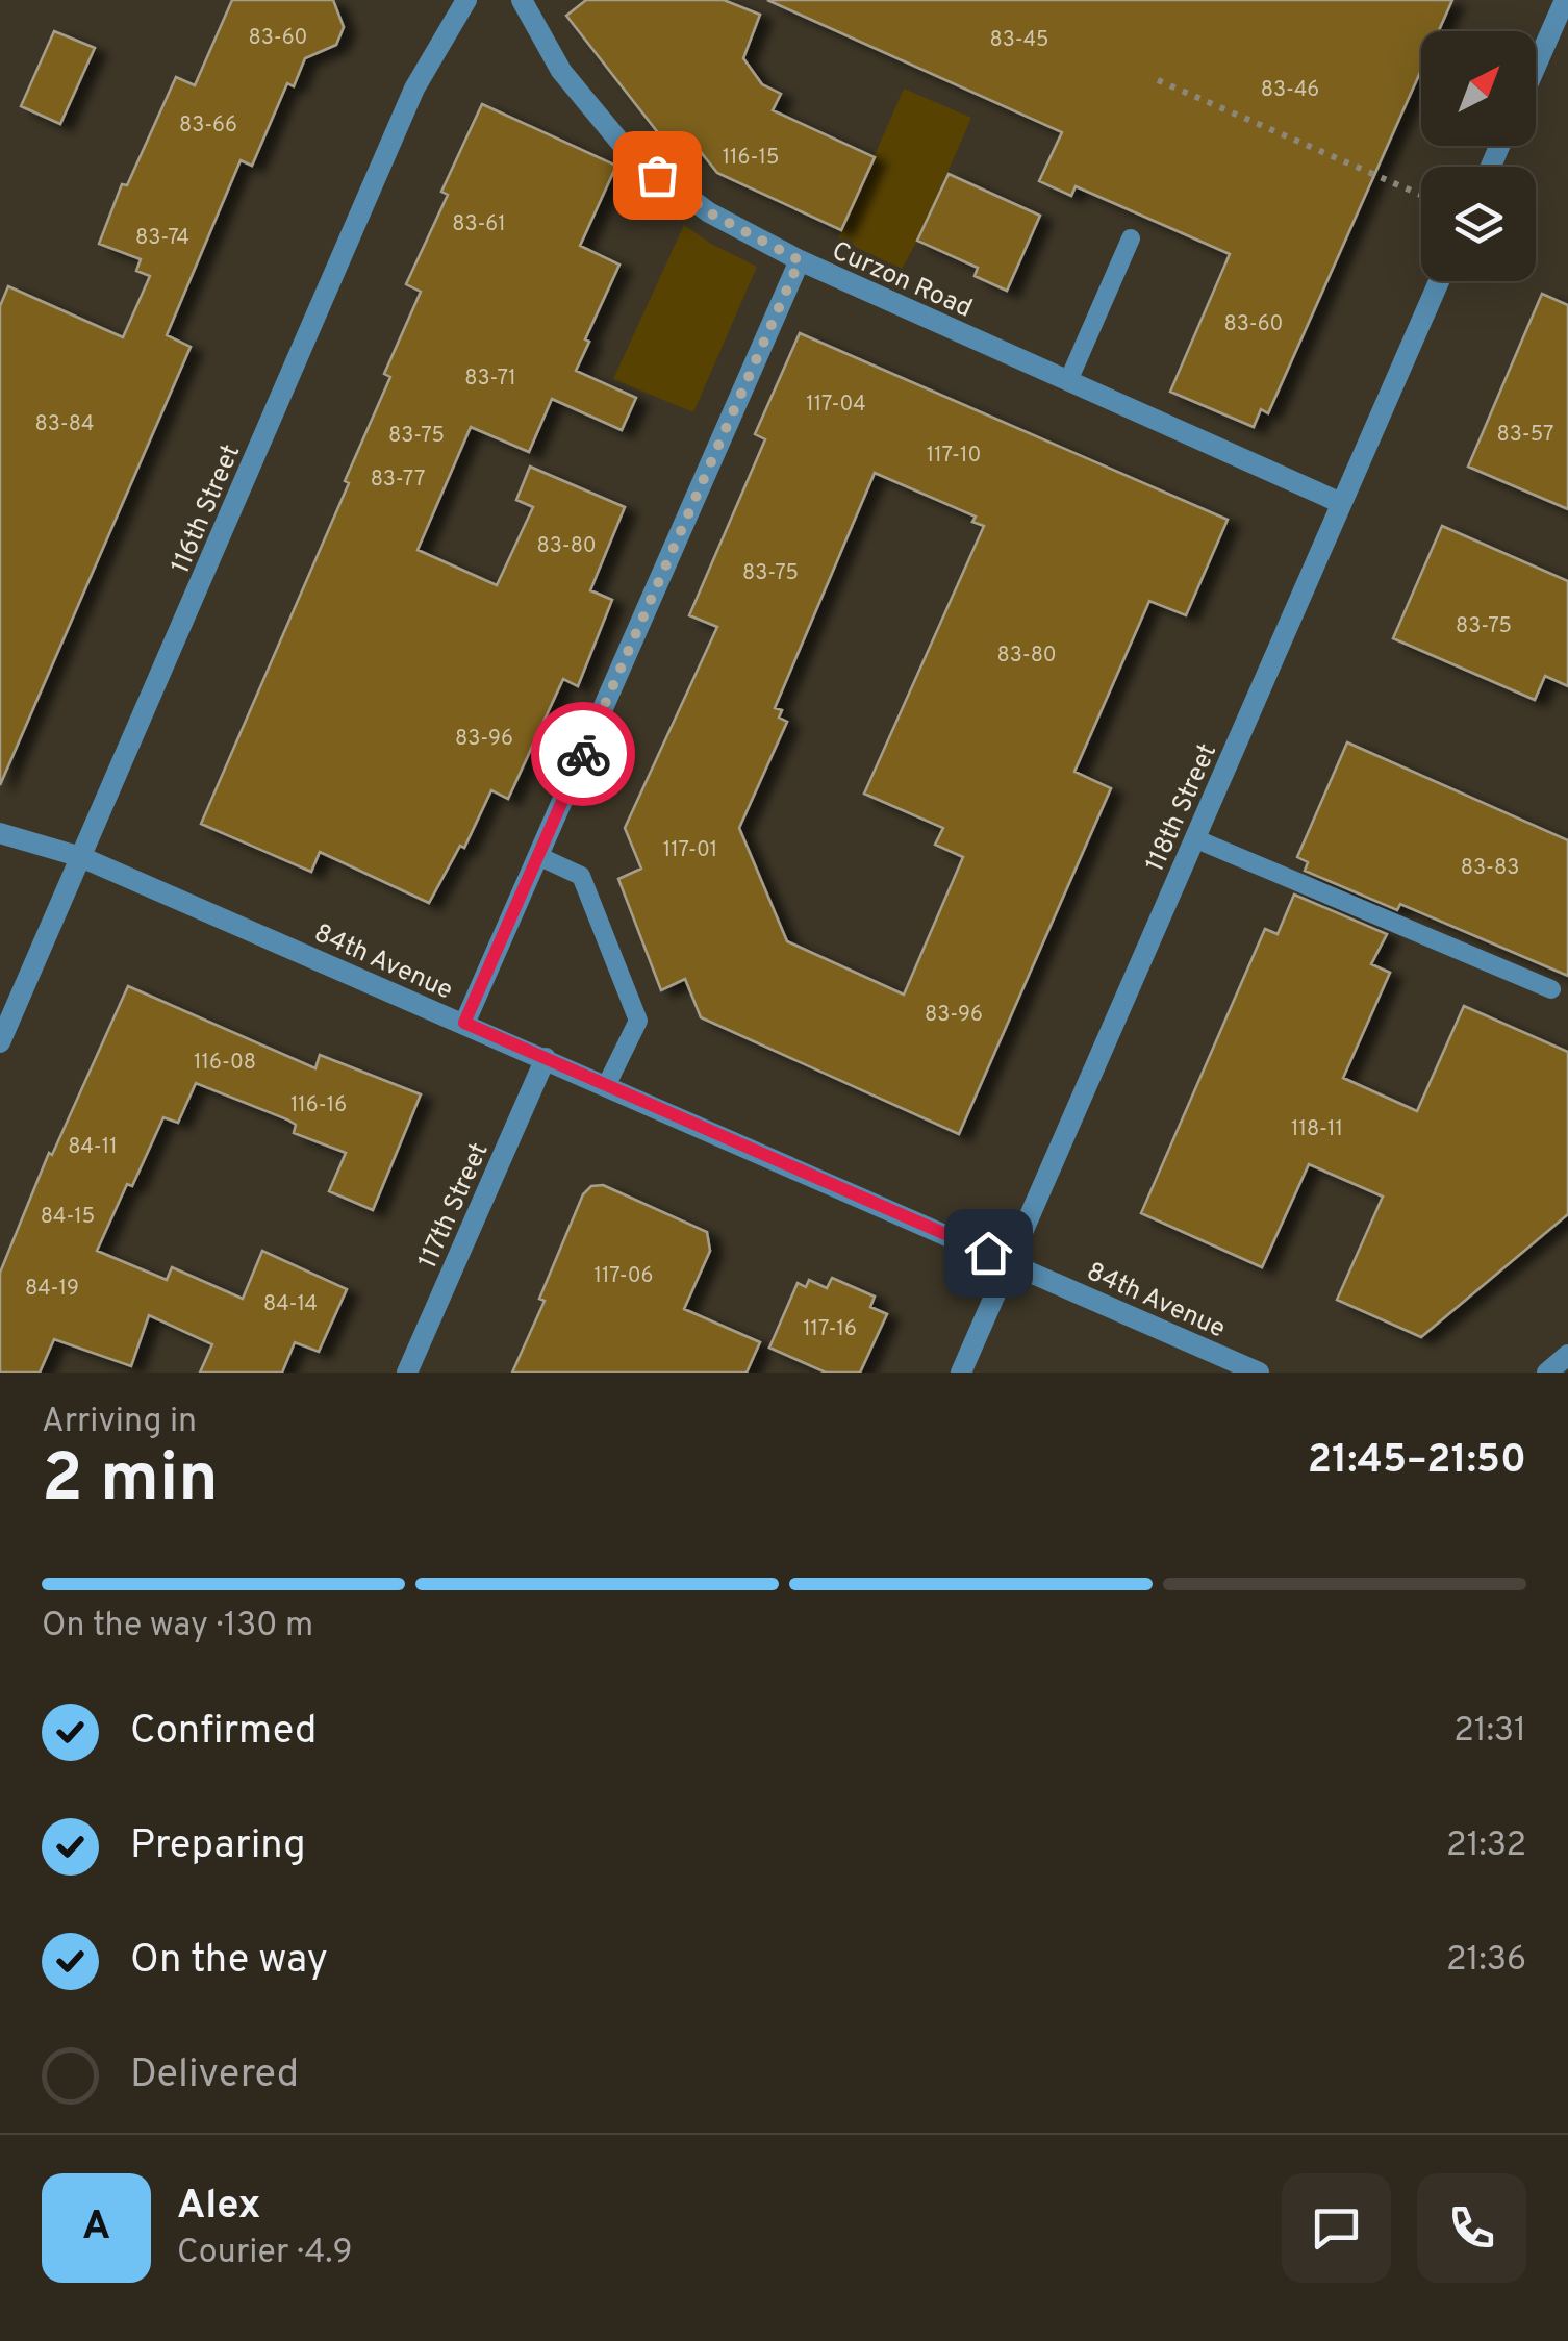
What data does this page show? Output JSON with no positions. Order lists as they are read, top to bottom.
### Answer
{
  "streets": {
    "street": [
      "Curzon Road",
      "116th Street",
      "118th Street",
      "84th Avenue",
      "117th Street"
    ]
  },
  "crossings": [
    ["Curzon Road", "118th Street"],
    ["116th Street", "84th Avenue"],
    ["118th Street", "84th Avenue"],
    ["84th Avenue", "117th Street"]
  ],
  "house_numbers": [
    "83-60",
    "83-45",
    "83-46",
    "83-66",
    "116-15",
    "83-61",
    "83-74",
    "83-60",
    "83-71",
    "117-04",
    "83-84",
    "83-57",
    "83-75",
    "117-10",
    "83-77",
    "83-80",
    "83-75",
    "83-75",
    "83-80",
    "83-96",
    "117-01",
    "83-83",
    "83-96",
    "116-08",
    "116-16",
    "118-11",
    "84-11",
    "84-15",
    "117-06",
    "84-19",
    "84-14",
    "117-16"
  ],
  "north": "top right",
  "page": {
    "heading": ["2 min", "Arriving in", "21:45–21:50"],
    "panel": ["Alex", "Courier · 4.9"],
    "bar": "On the way · 130 m",
    "list": [
      ["Confirmed", "21:31"],
      ["Preparing", "21:32"],
      ["On the way", "21:36"],
      "Delivered"
    ],
    "round": "A"
  }
}
